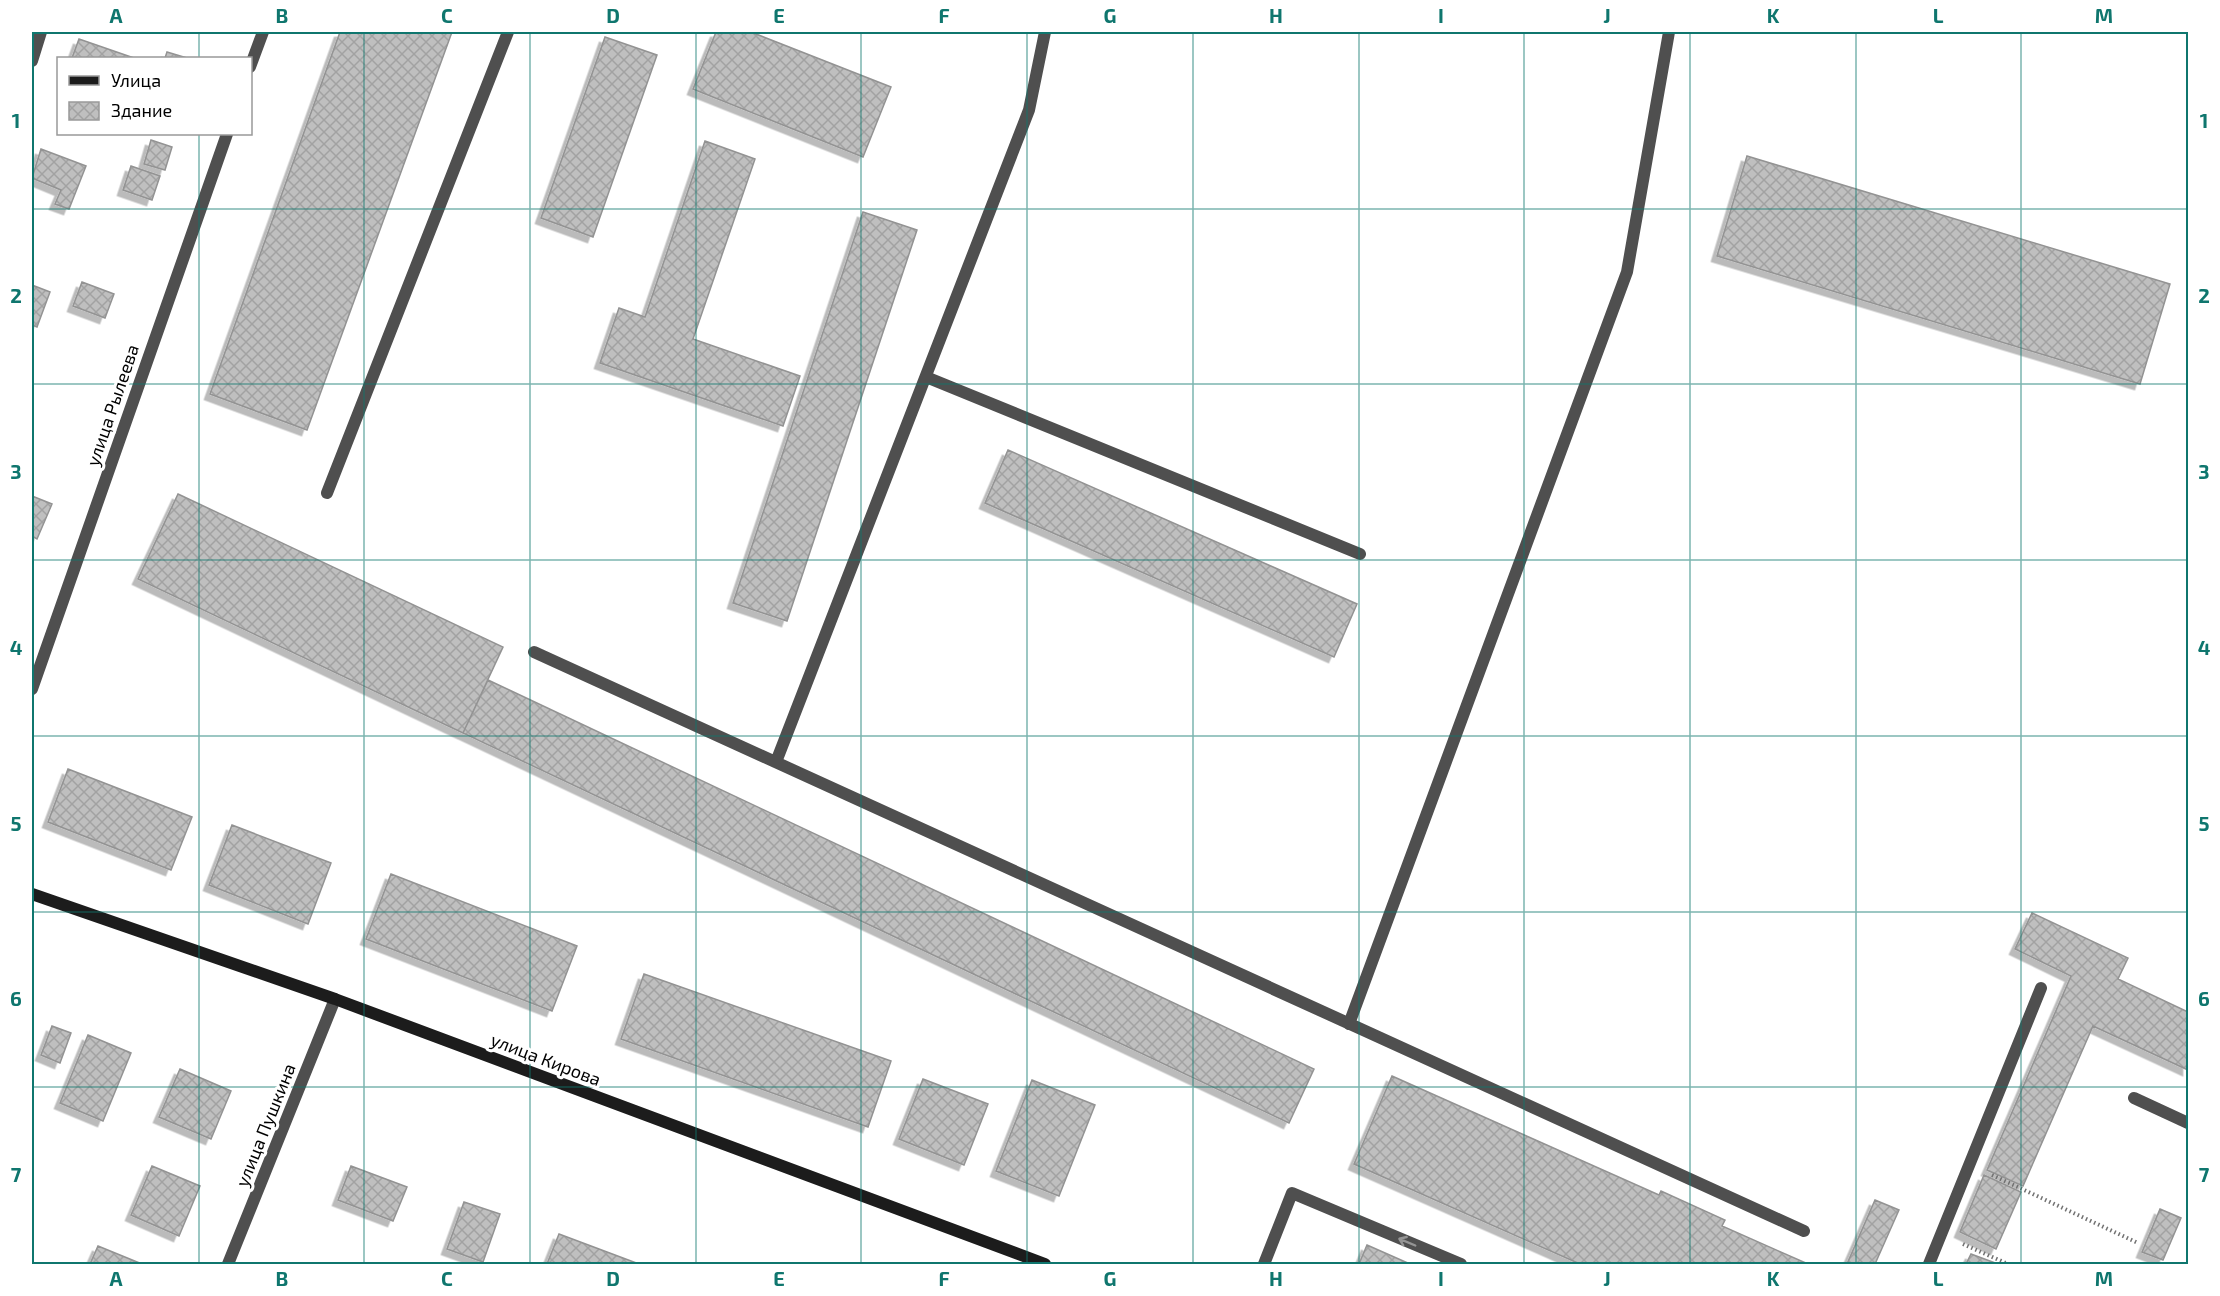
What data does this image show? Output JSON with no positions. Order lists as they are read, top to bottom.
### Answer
{
  "streets": {
    "main road": ["улица Кирова"],
    "street": ["улица Рылеева", "улица Пушкина"]
  },
  "crossings": [
    ["улица Кирова", "улица Пушкина"]
  ],
  "legend": ["Улица", "Здание"],
  "grid": {
    "columns": [
      "A",
      "B",
      "C",
      "D",
      "E",
      "F",
      "G",
      "H",
      "I",
      "J",
      "K",
      "L",
      "M"
    ],
    "rows": [
      "1",
      "2",
      "3",
      "4",
      "5",
      "6",
      "7"
    ]
  }
}
